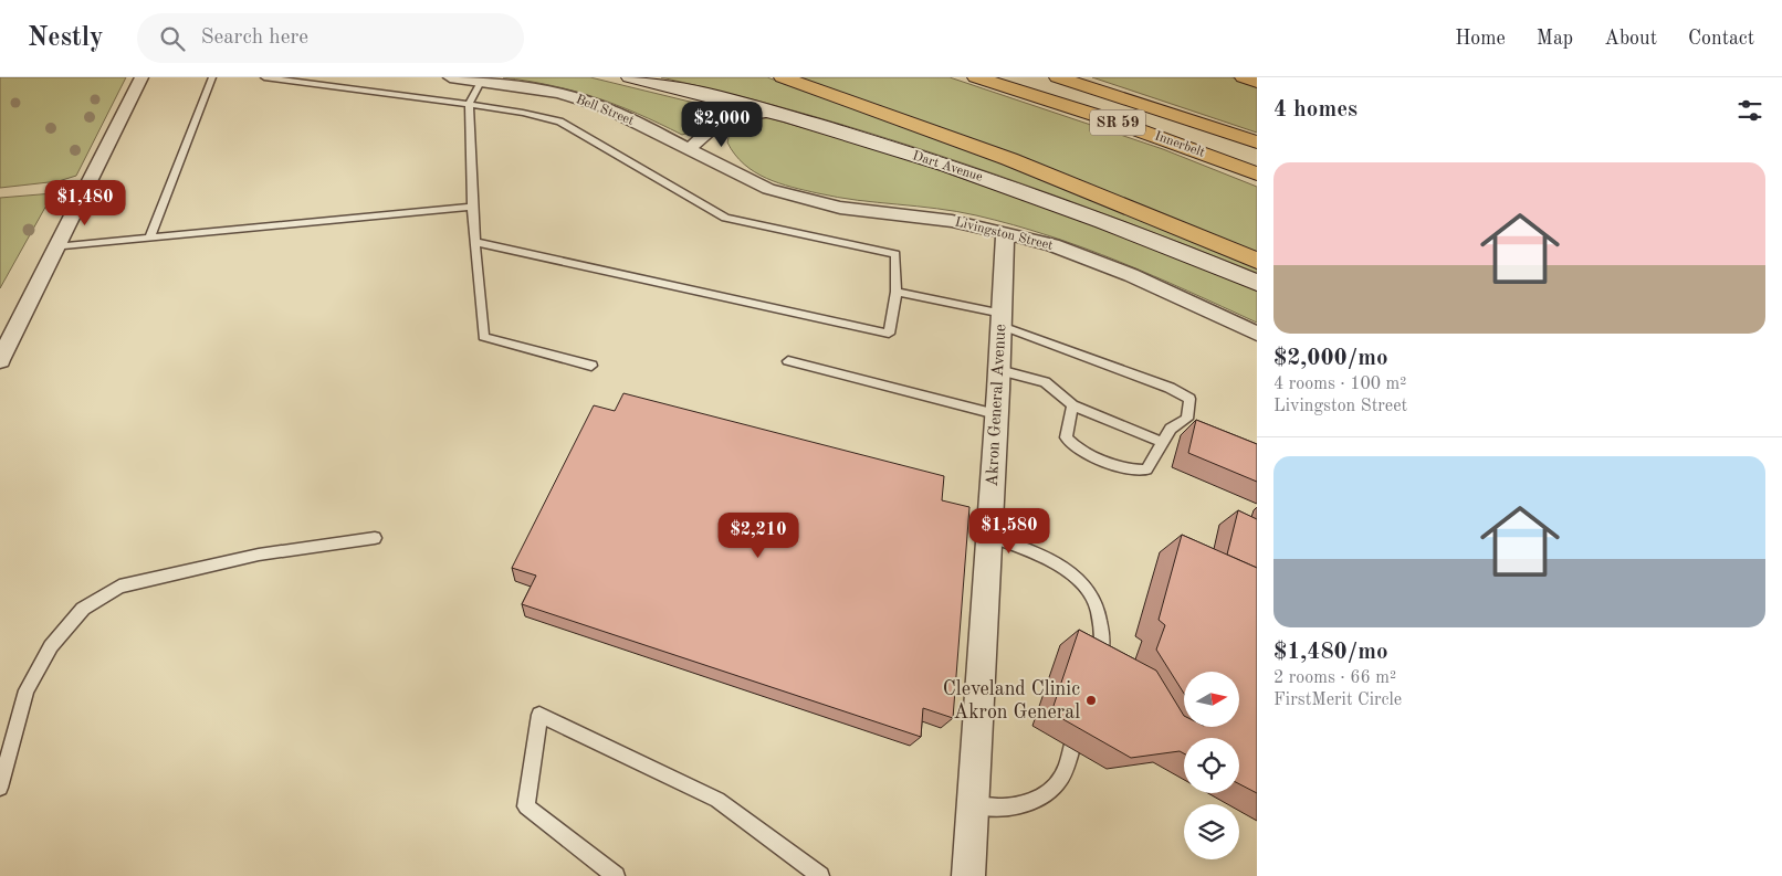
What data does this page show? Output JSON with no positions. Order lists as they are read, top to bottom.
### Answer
{
  "streets": {
    "highway": ["SR 59", "Innerbelt"],
    "main road": ["Dart Avenue"],
    "street": ["Bell Street", "Livingston Street", "Akron General Avenue"]
  },
  "crossings": [
    ["Bell Street", "Livingston Street"],
    ["Livingston Street", "Akron General Avenue"]
  ],
  "places": ["Cleveland Clinic Akron General"],
  "north": "right",
  "page": {
    "header": "Nestly",
    "search": "Search here",
    "nav": [
      "Home",
      "Map",
      "About",
      "Contact"
    ],
    "heading": "4 homes",
    "price": [
      "$2,000",
      "$1,480",
      "$1,580",
      "$2,210"
    ],
    "list": [
      {
        "name": "$2,000/mo",
        "note": "4 rooms · 100 m² · Livingston Street"
      },
      {
        "name": "$1,480/mo",
        "note": "2 rooms · 66 m² · FirstMerit Circle"
      }
    ]
  }
}
